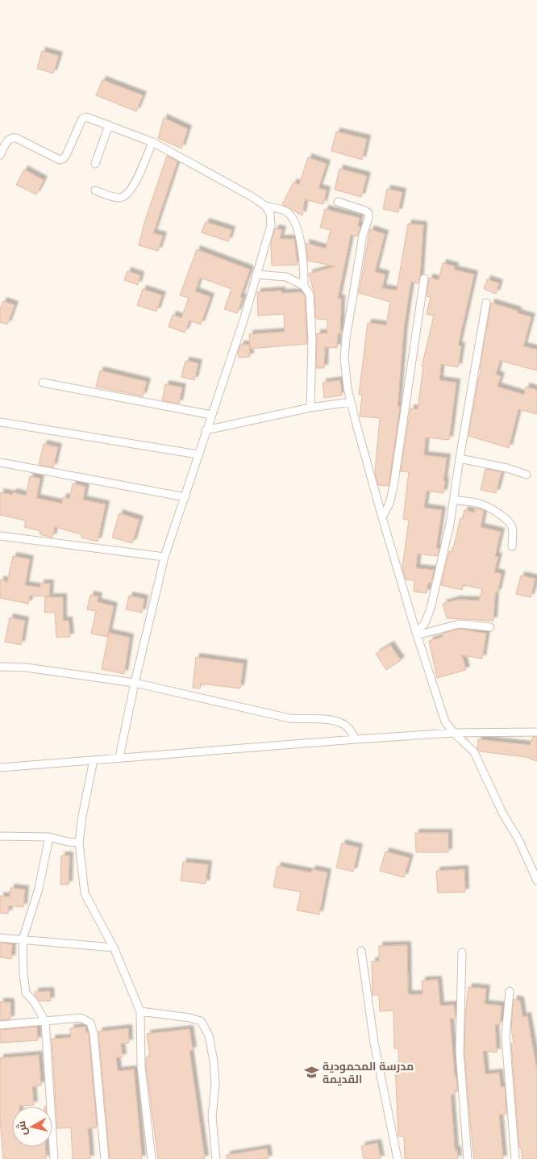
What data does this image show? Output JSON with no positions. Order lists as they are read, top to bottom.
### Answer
{
  "places": {
    "school or university": ["مدرسة المحمودية القديمة"]
  },
  "north": "left"
}
